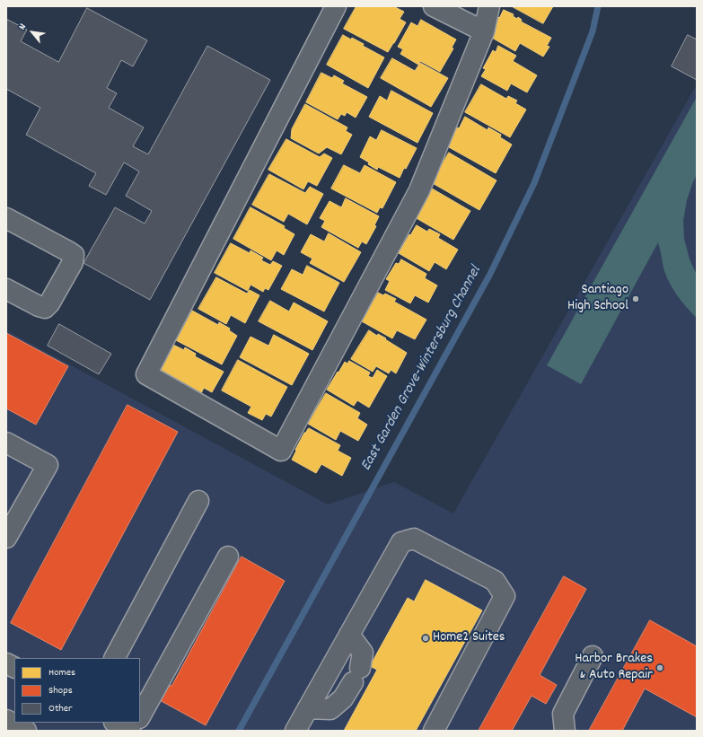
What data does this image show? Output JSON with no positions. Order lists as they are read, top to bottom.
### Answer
{
  "water": ["East Garden Grove-Wintersburg Channel"],
  "places": ["Santiago High School", "Home2 Suites", "Harbor Brakes & Auto Repair"],
  "legend": ["Homes", "Shops", "Other"],
  "north": "top left"
}
